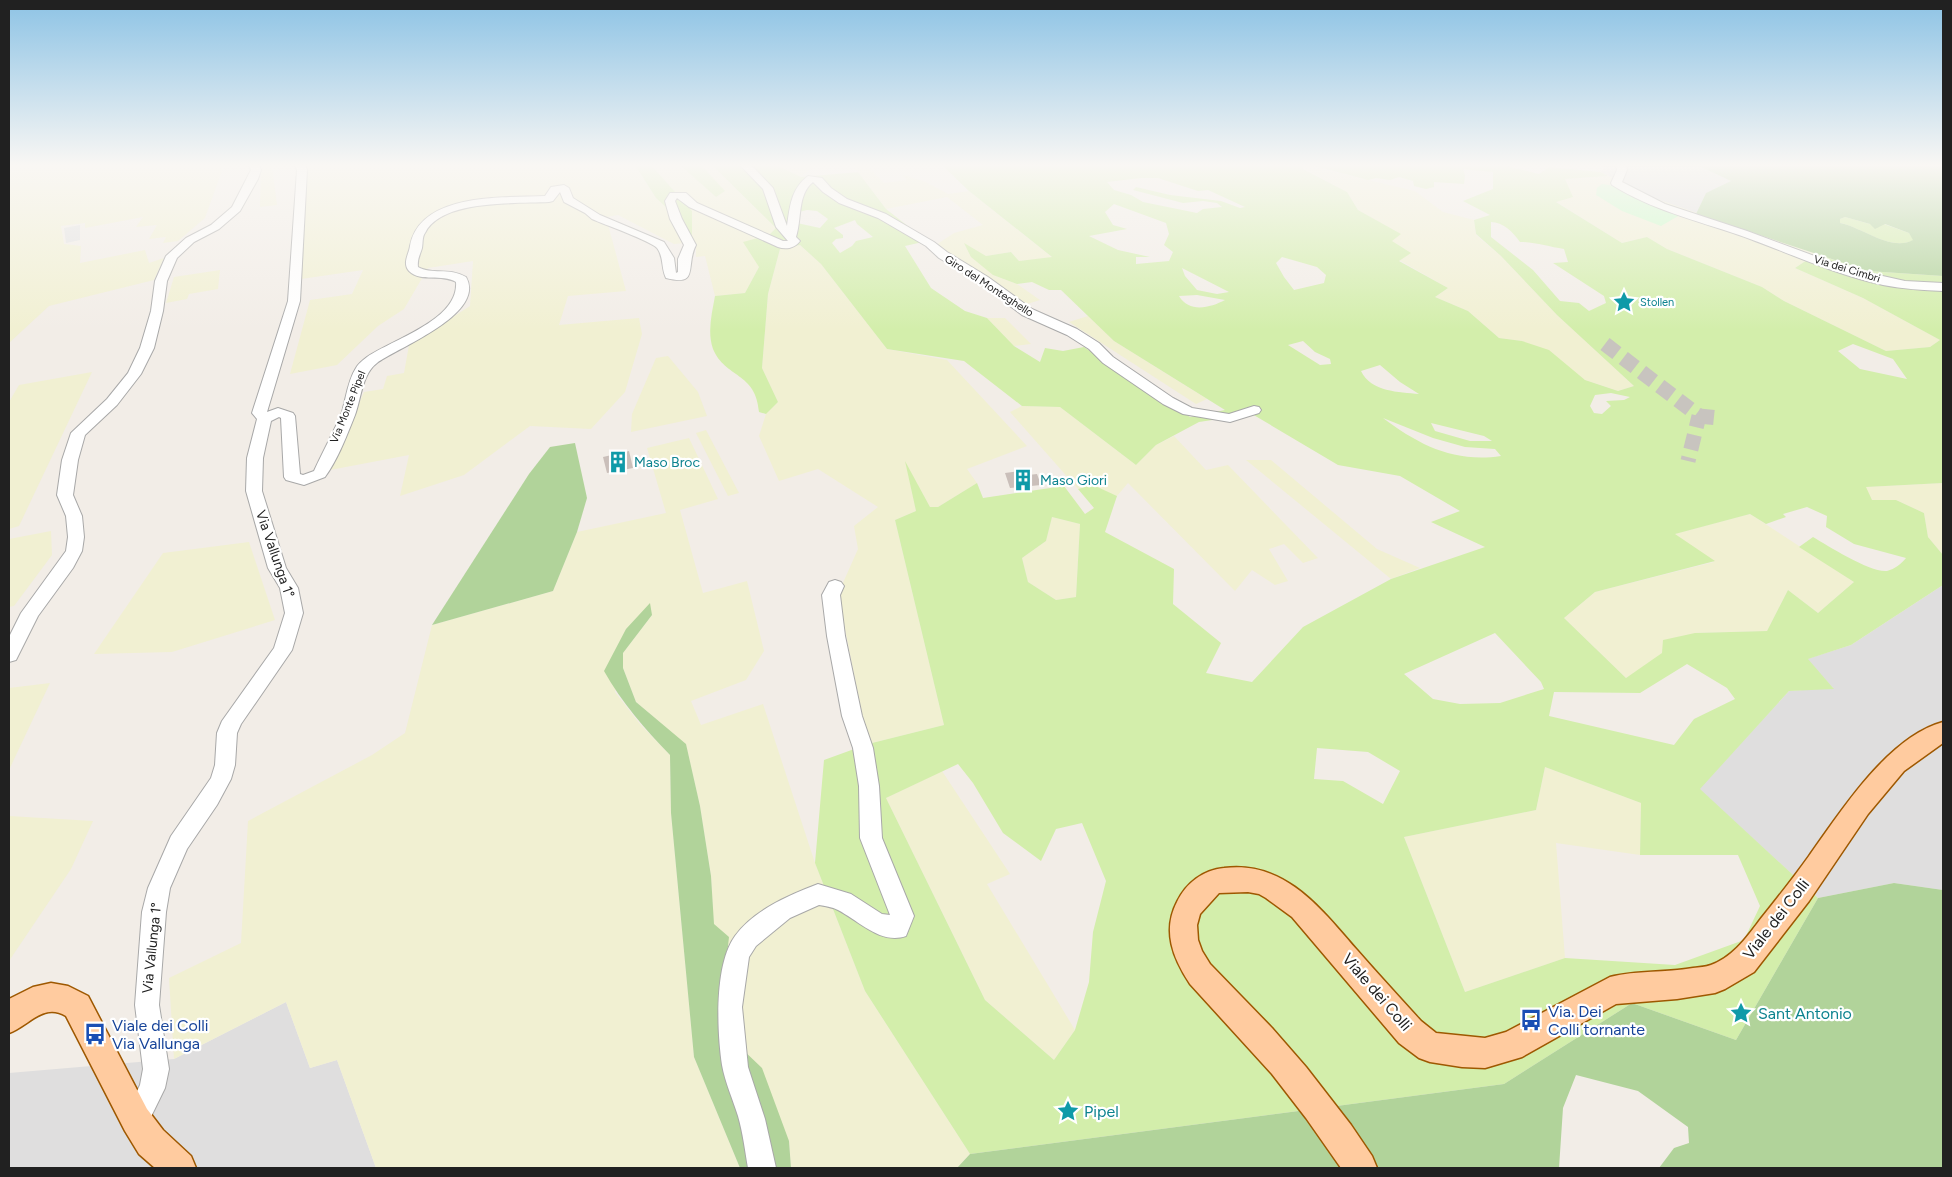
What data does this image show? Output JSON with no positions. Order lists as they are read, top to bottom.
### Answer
{
  "streets": {
    "main road": ["Viale dei Colli"],
    "street": [
      "Via dei Cimbri",
      "Giro del Monteghello",
      "Via Monte Pipel",
      "Via Vallunga 1°"
    ]
  },
  "crossings": [
    ["Giro del Monteghello", "Via Monte Pipel"],
    ["Via Monte Pipel", "Via Vallunga 1°"]
  ],
  "places": {
    "place": ["Stollen", "Sant Antonio", "Pipel"],
    "building": ["Maso Broc", "Maso Giori"],
    "bus stop": ["Via. Dei Colli tornante", "Viale dei Colli Via Vallunga"]
  }
}
